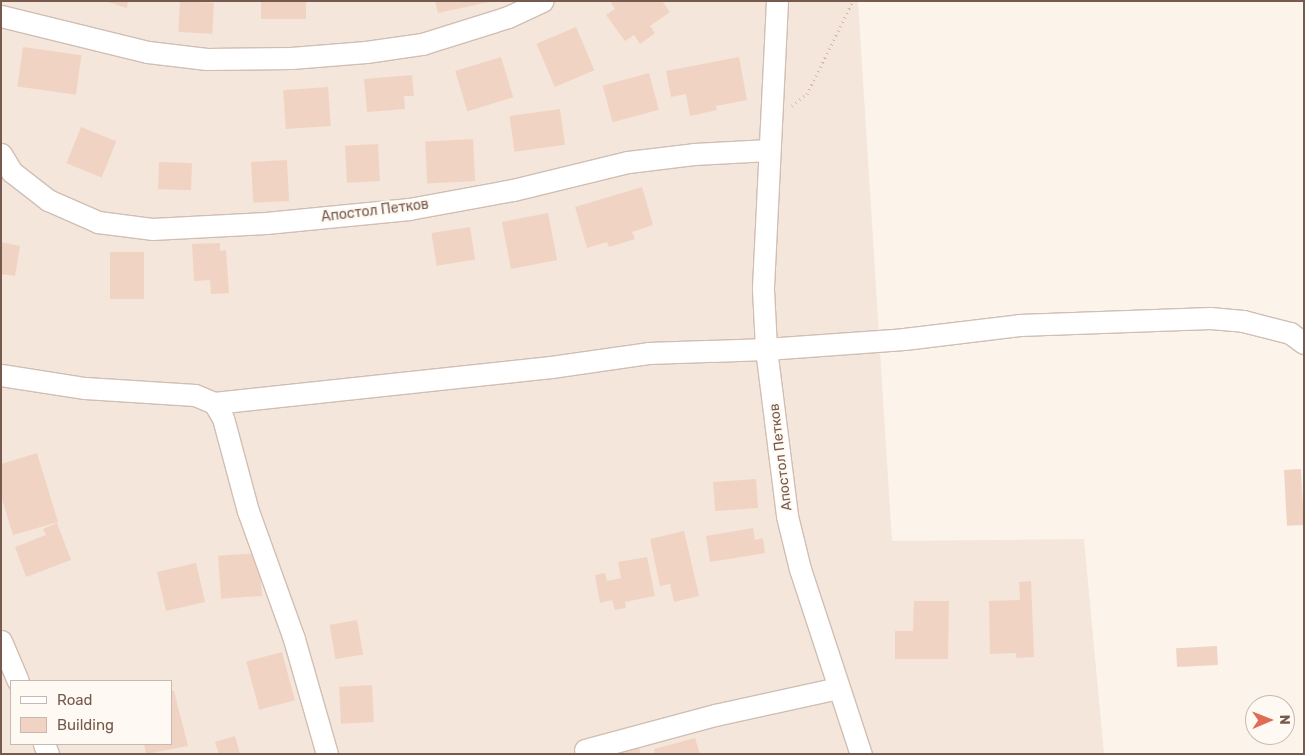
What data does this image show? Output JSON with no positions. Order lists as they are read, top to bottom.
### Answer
{
  "streets": {
    "street": ["Апостол Петков"]
  },
  "legend": ["Road", "Building"],
  "north": "right"
}
